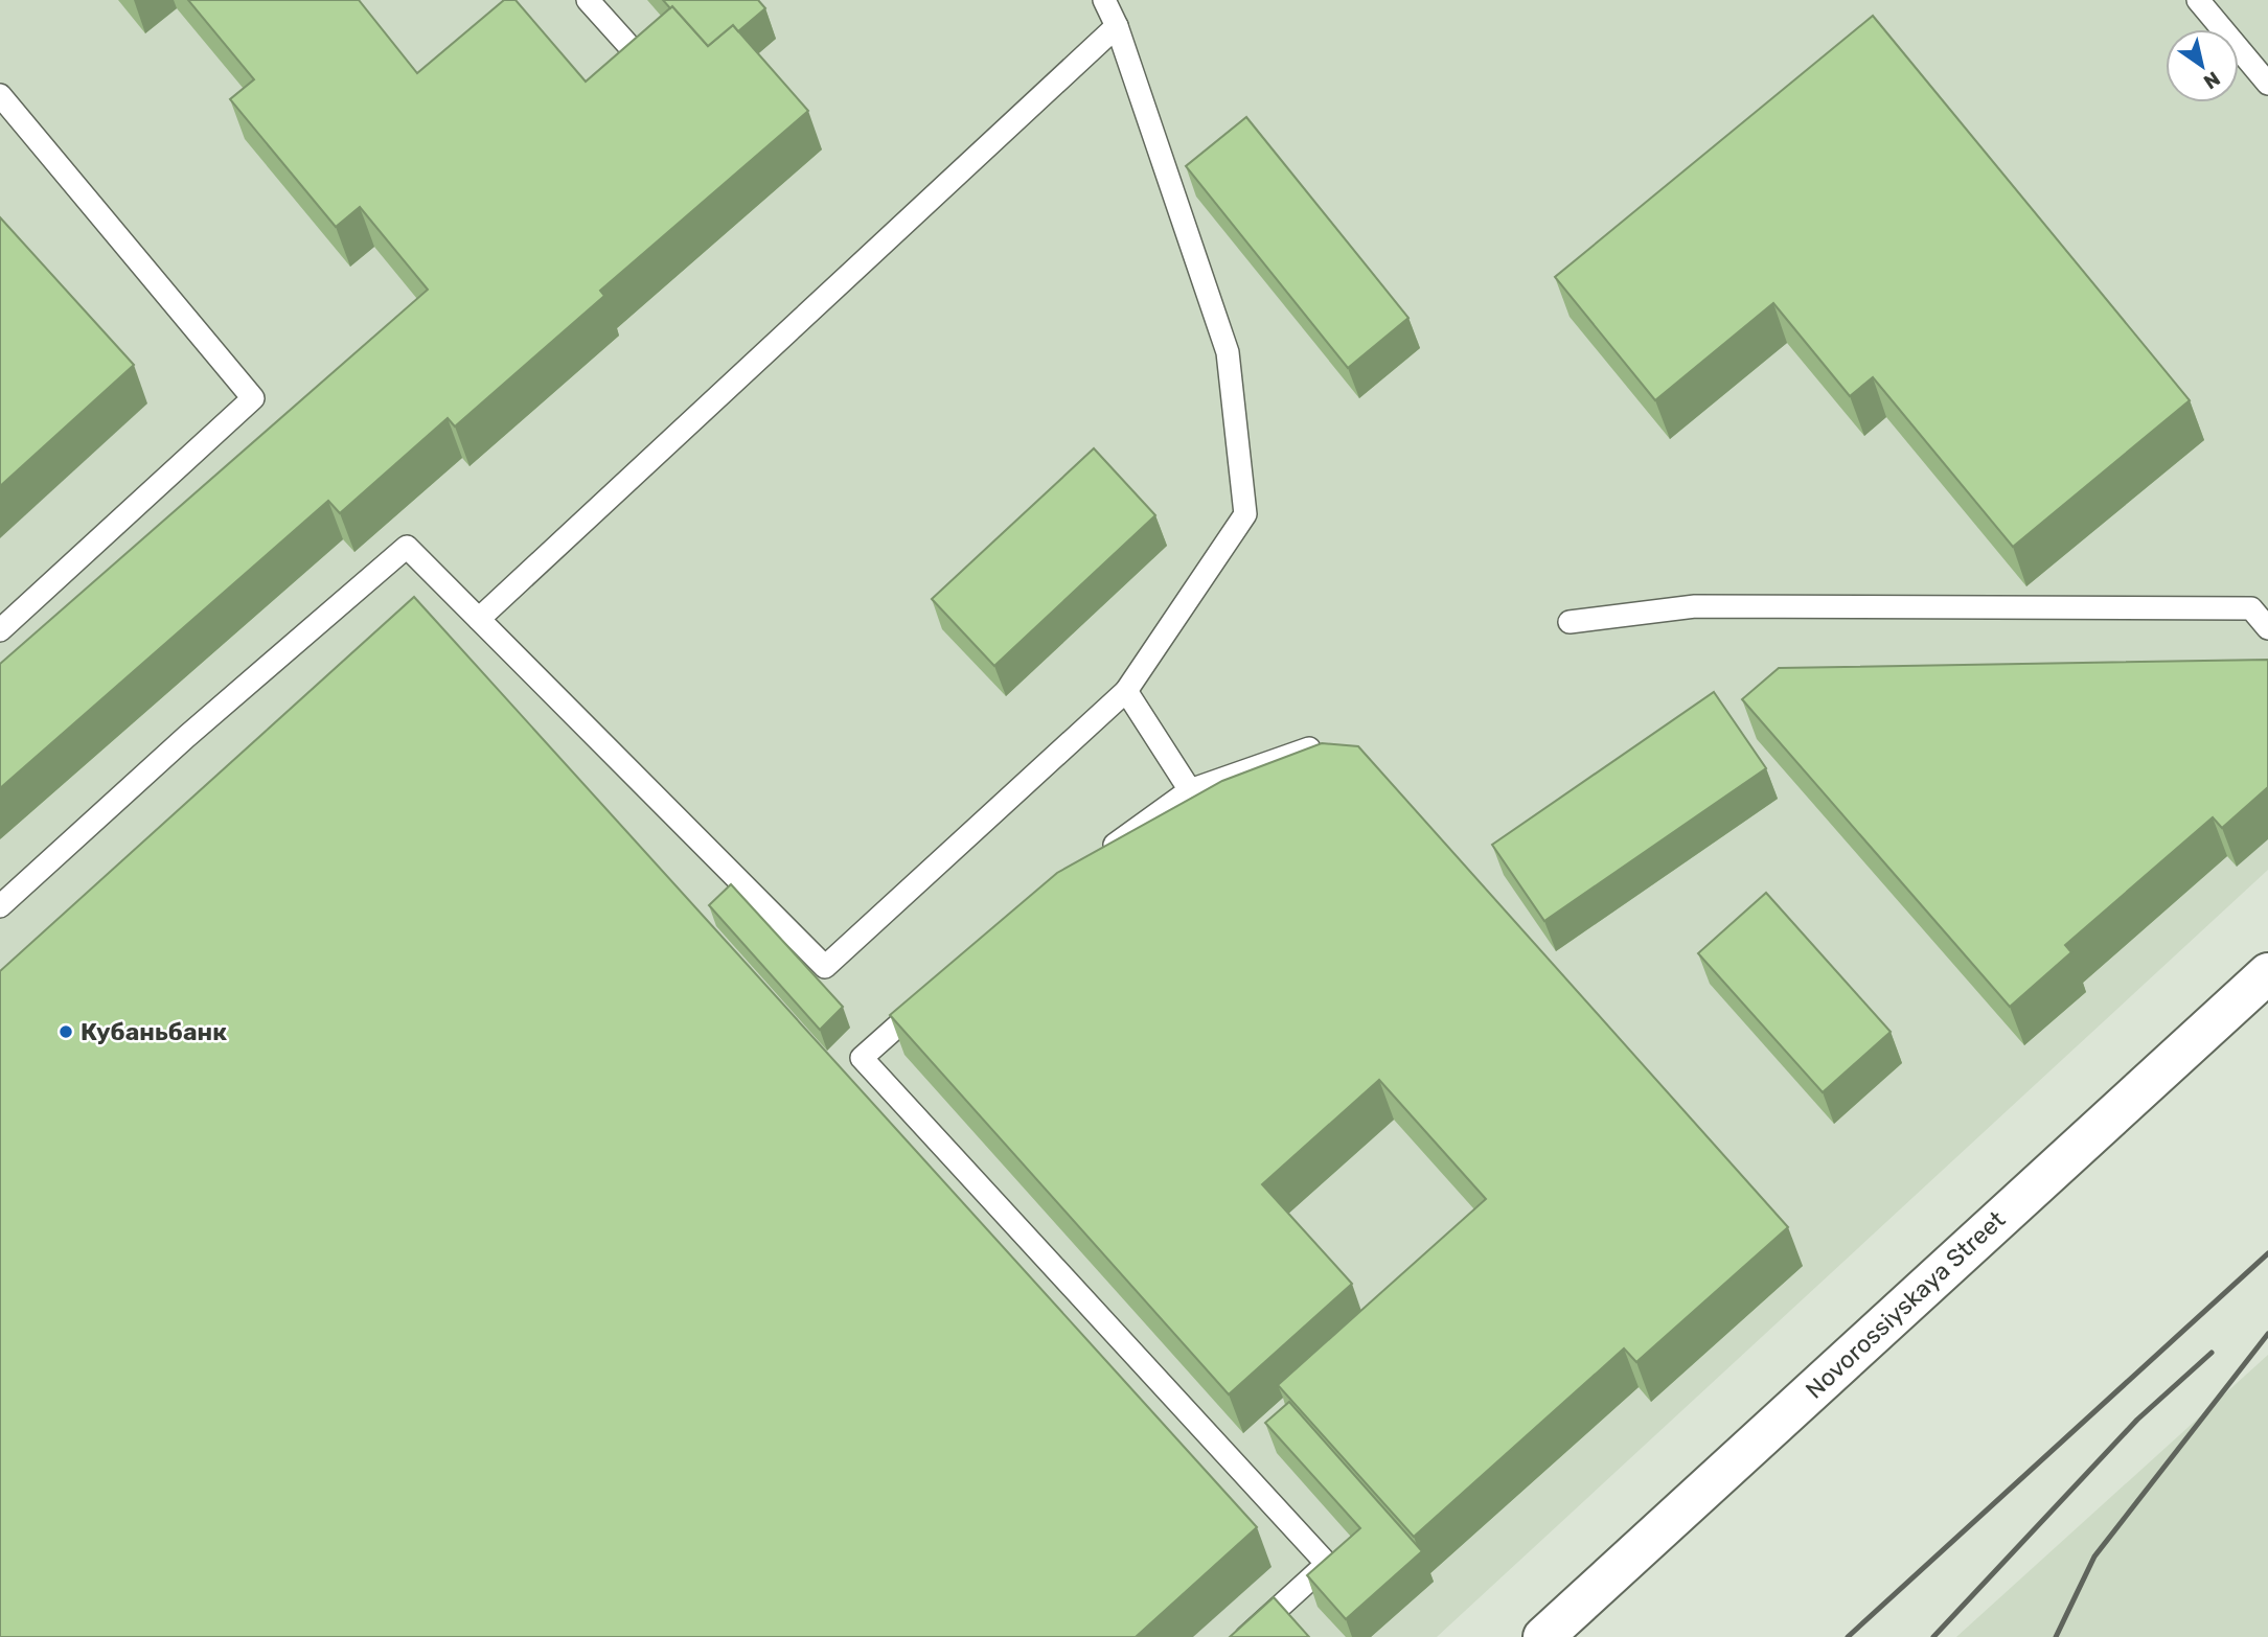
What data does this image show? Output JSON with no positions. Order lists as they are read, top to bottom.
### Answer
{
  "streets": {
    "street": ["Novorossiyskaya Street"]
  },
  "places": ["Кубаньбанк"],
  "north": "bottom right"
}
